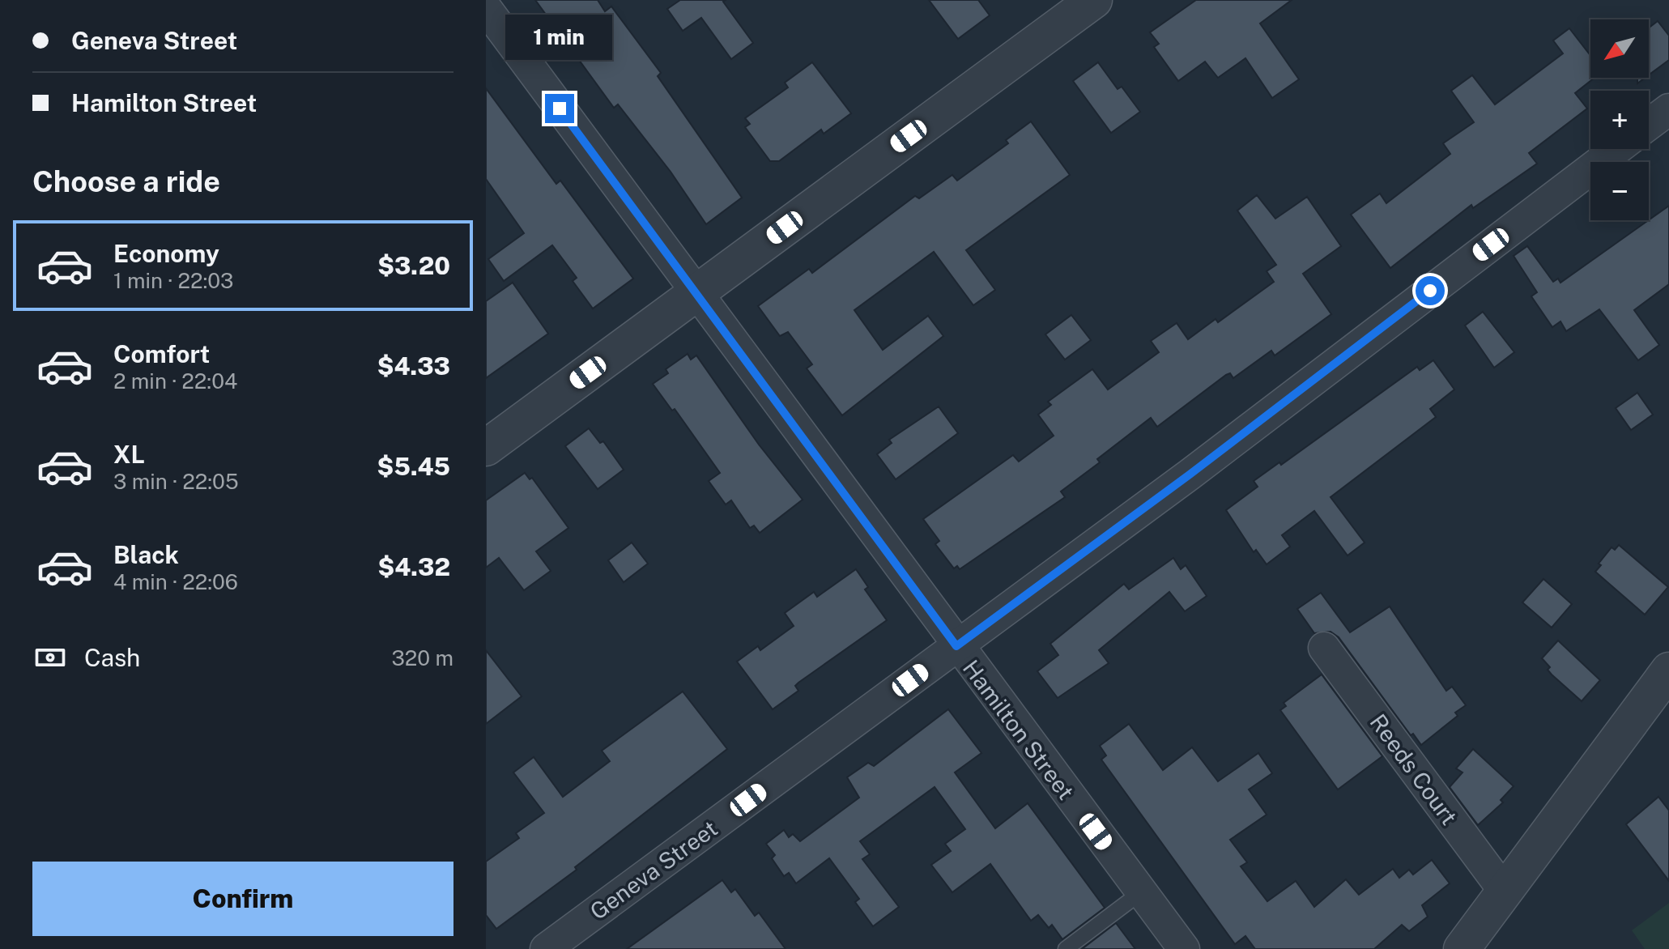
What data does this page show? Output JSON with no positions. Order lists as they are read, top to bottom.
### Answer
{
  "streets": {
    "street": ["Hamilton Street", "Reeds Court", "Geneva Street"]
  },
  "crossings": [
    ["Hamilton Street", "Geneva Street"]
  ],
  "north": "bottom left",
  "page": {
    "banner": ["Geneva Street", "Hamilton Street"],
    "bubble": "1 min",
    "map_buttons": ["+", "−"],
    "heading": "Choose a ride",
    "list": [
      {
        "name": "Economy",
        "note": "1 min · 22:03",
        "value": "$3.20"
      },
      {
        "name": "Comfort",
        "note": "2 min · 22:04",
        "value": "$4.33"
      },
      {
        "name": "XL",
        "note": "3 min · 22:05",
        "value": "$5.45"
      },
      {
        "name": "Black",
        "note": "4 min · 22:06",
        "value": "$4.32"
      }
    ],
    "pay": ["Cash", "320 m"],
    "buttons": "Confirm"
  }
}
